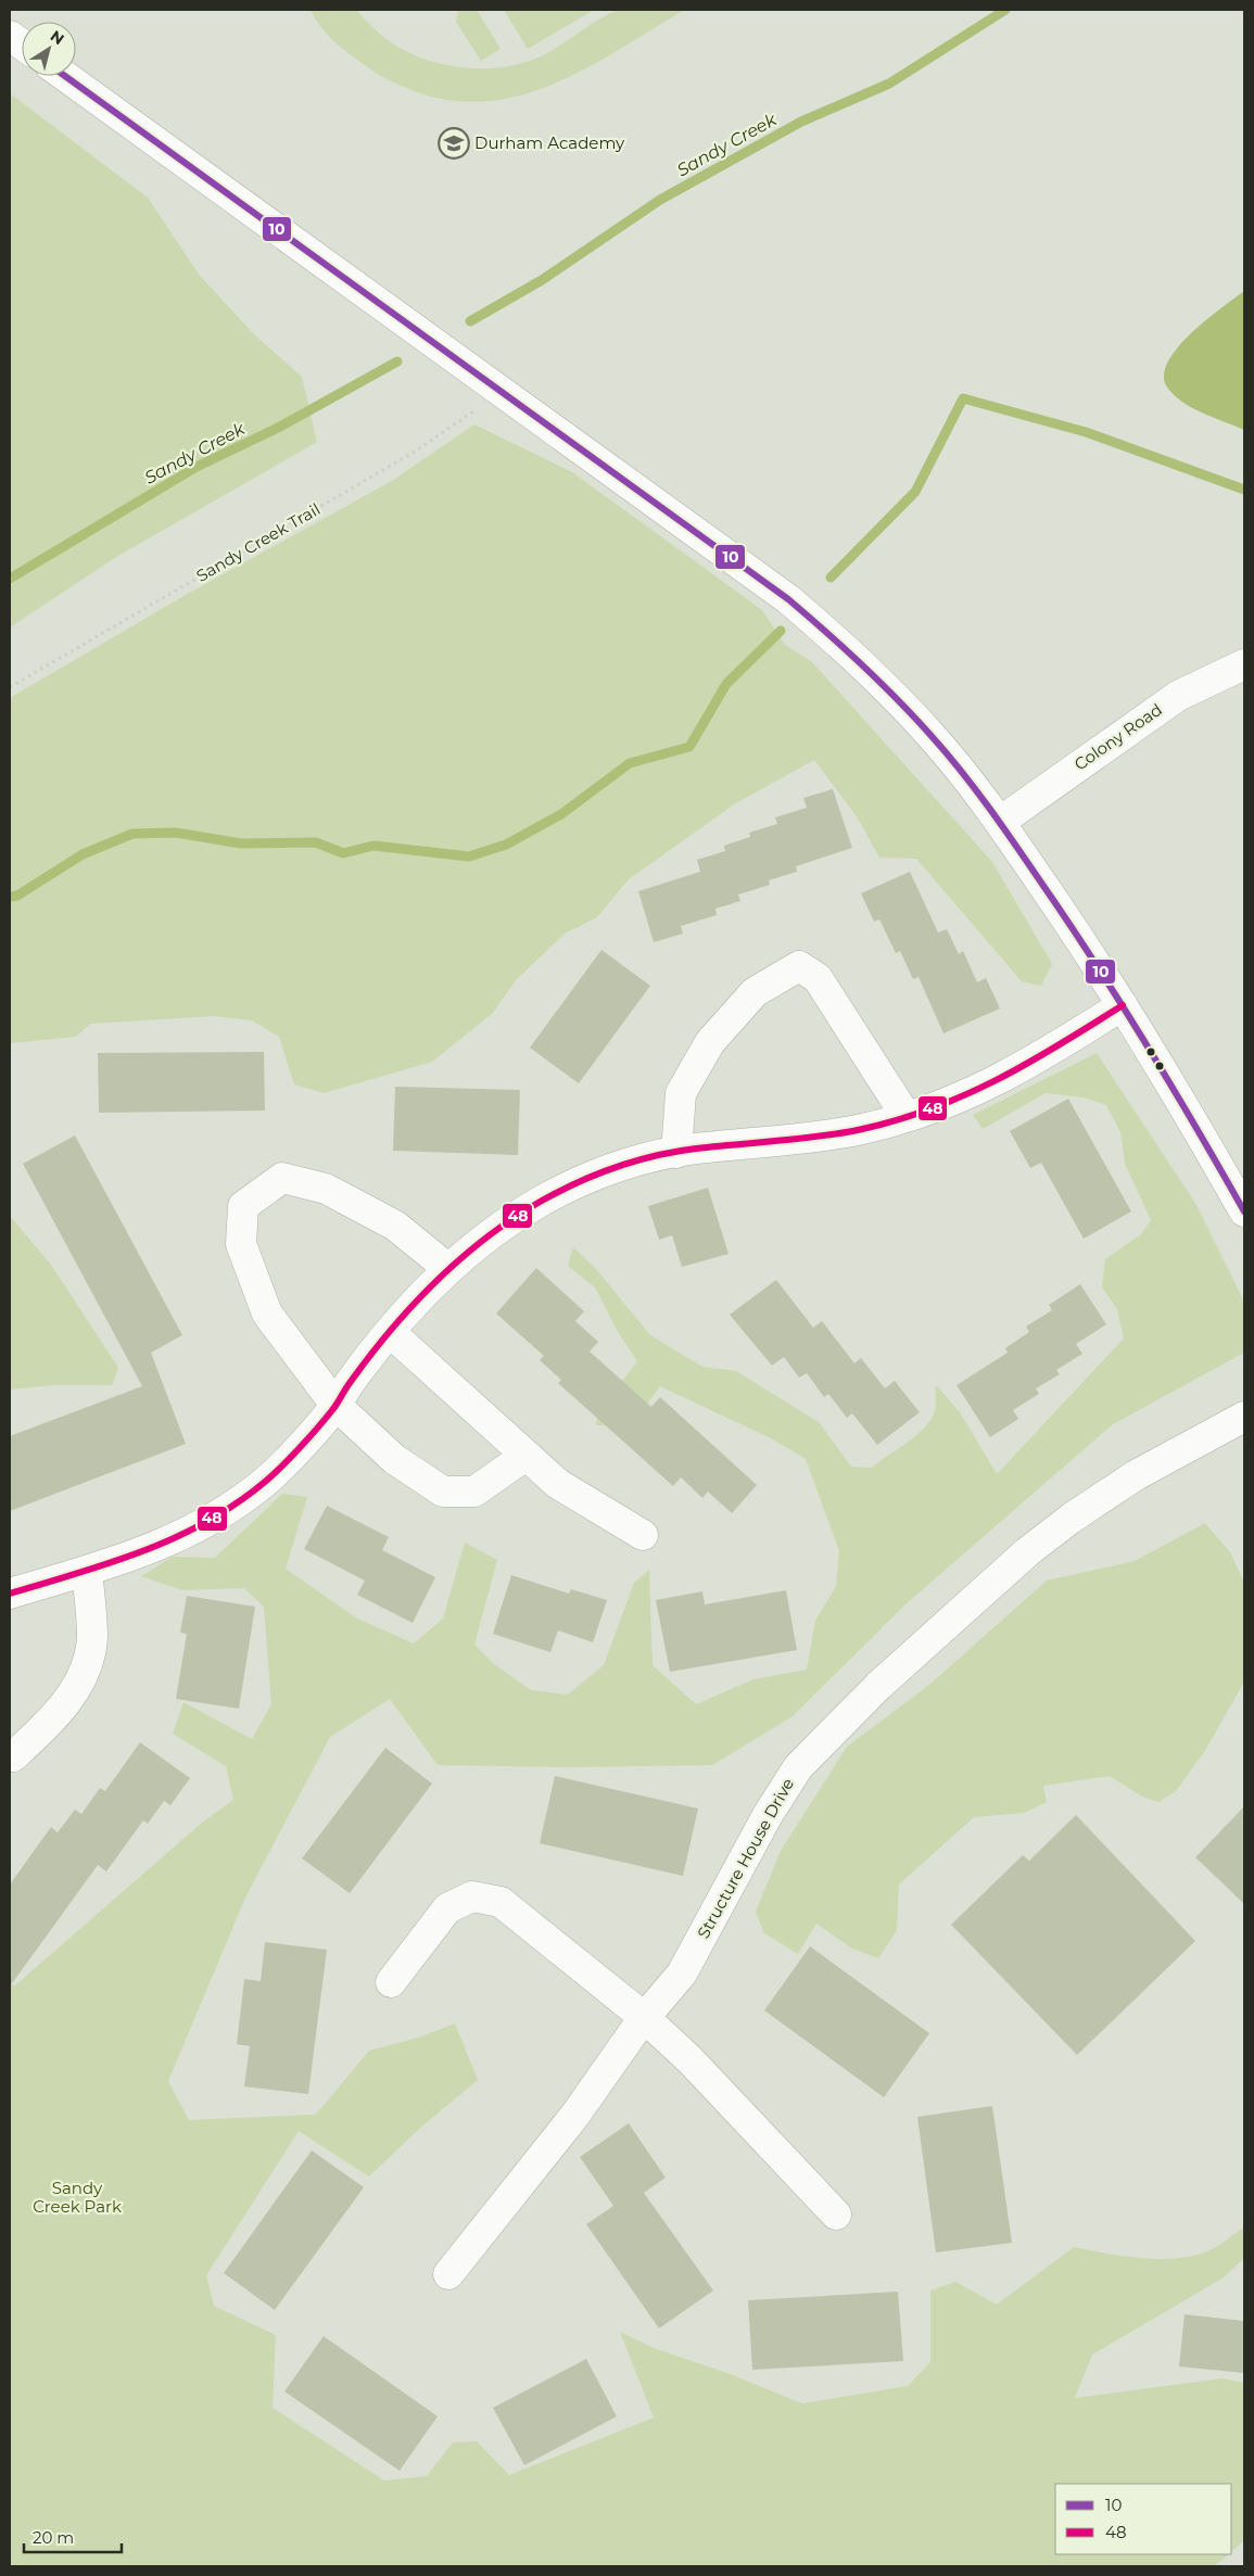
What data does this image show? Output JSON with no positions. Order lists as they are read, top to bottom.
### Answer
{
  "streets": {
    "street": ["Colony Road", "Structure House Drive"],
    "path": ["Sandy Creek Trail"]
  },
  "water": ["Sandy Creek"],
  "parks": ["Sandy Creek Park"],
  "places": {
    "school or university": ["Durham Academy"]
  },
  "lines": ["transit line 10", "transit line 48"],
  "legend": ["10", "48"],
  "scale_bar": "20 m",
  "north": "top right"
}
